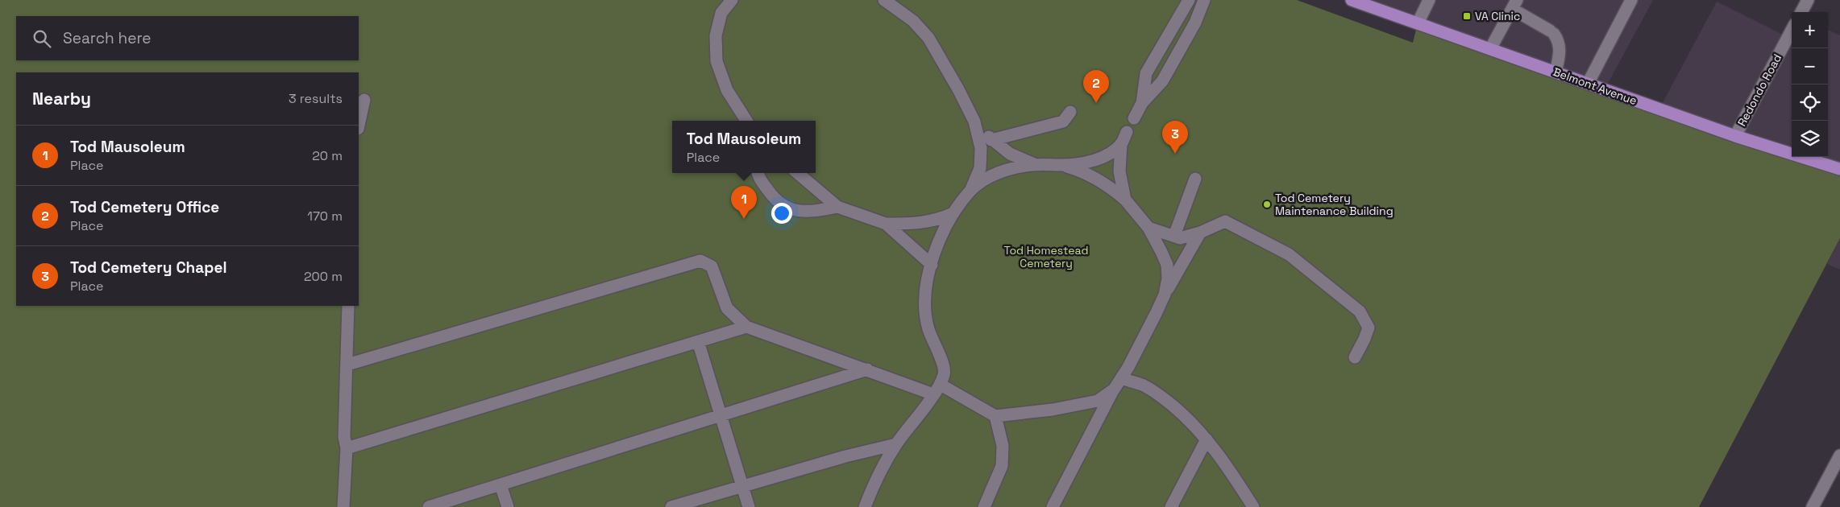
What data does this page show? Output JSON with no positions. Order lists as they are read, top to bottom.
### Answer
{
  "streets": {
    "main road": ["Belmont Avenue"],
    "street": ["Redondo Road"]
  },
  "crossings": [
    ["Belmont Avenue", "Redondo Road"]
  ],
  "parks": ["Tod Homestead Cemetery"],
  "places": {
    "transit": ["VA Clinic"],
    "other": ["Tod Cemetery Maintenance Building"]
  },
  "page": {
    "map_buttons": ["+", "−"],
    "search": "Search here",
    "pins": ["2", "3", "1"],
    "heading": ["Nearby", "3 results"],
    "popup": ["Tod Mausoleum", "Place"],
    "list": [
      {
        "mark": "1",
        "name": "Tod Mausoleum",
        "note": "Place",
        "value": "20 m"
      },
      {
        "mark": "2",
        "name": "Tod Cemetery Office",
        "note": "Place",
        "value": "170 m"
      },
      {
        "mark": "3",
        "name": "Tod Cemetery Chapel",
        "note": "Place",
        "value": "200 m"
      }
    ]
  }
}
